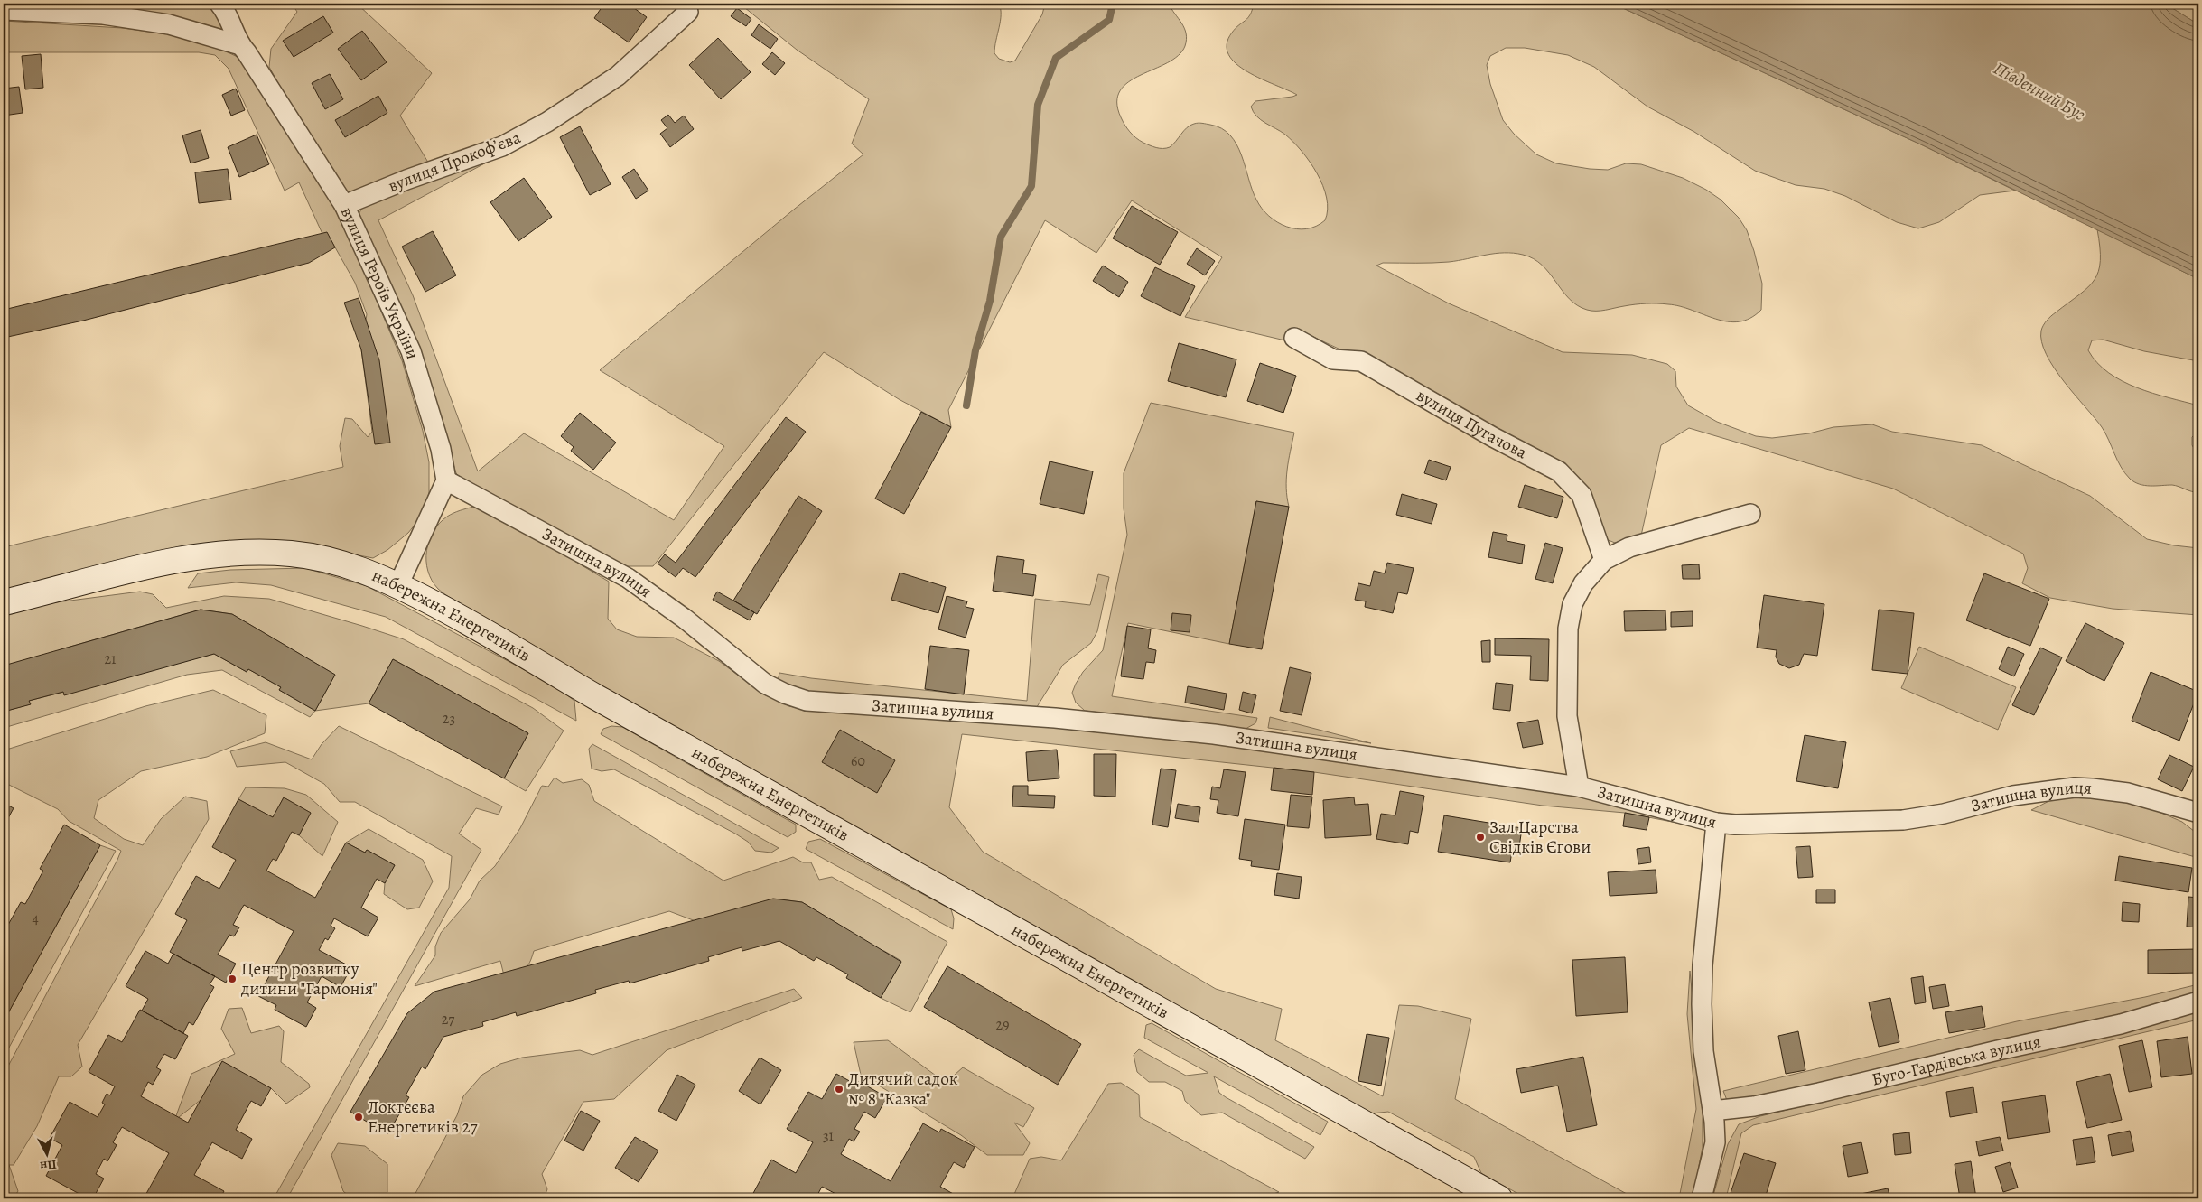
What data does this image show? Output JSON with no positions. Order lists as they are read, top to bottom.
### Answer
{
  "streets": {
    "street": [
      "вулиця Прокофʼєва",
      "вулиця Героїв України",
      "вулиця Пугачова",
      "Затишна вулиця",
      "набережна Енергетиків",
      "Буго-Гардівська вулиця"
    ]
  },
  "crossings": [
    ["вулиця Прокофʼєва", "вулиця Героїв України"],
    ["вулиця Героїв України", "Затишна вулиця"]
  ],
  "water": ["Південний Буг"],
  "places": [
    "Зал Царства Свідків Єгови",
    "Центр розвитку дитини \"Гармонія\"",
    "Дитячий садок № 8 \"Казка\"",
    "Локтєєва Енергетиків 27"
  ],
  "house_numbers": [
    "21",
    "23",
    "60",
    "4",
    "27",
    "29",
    "31"
  ],
  "north": "bottom"
}
